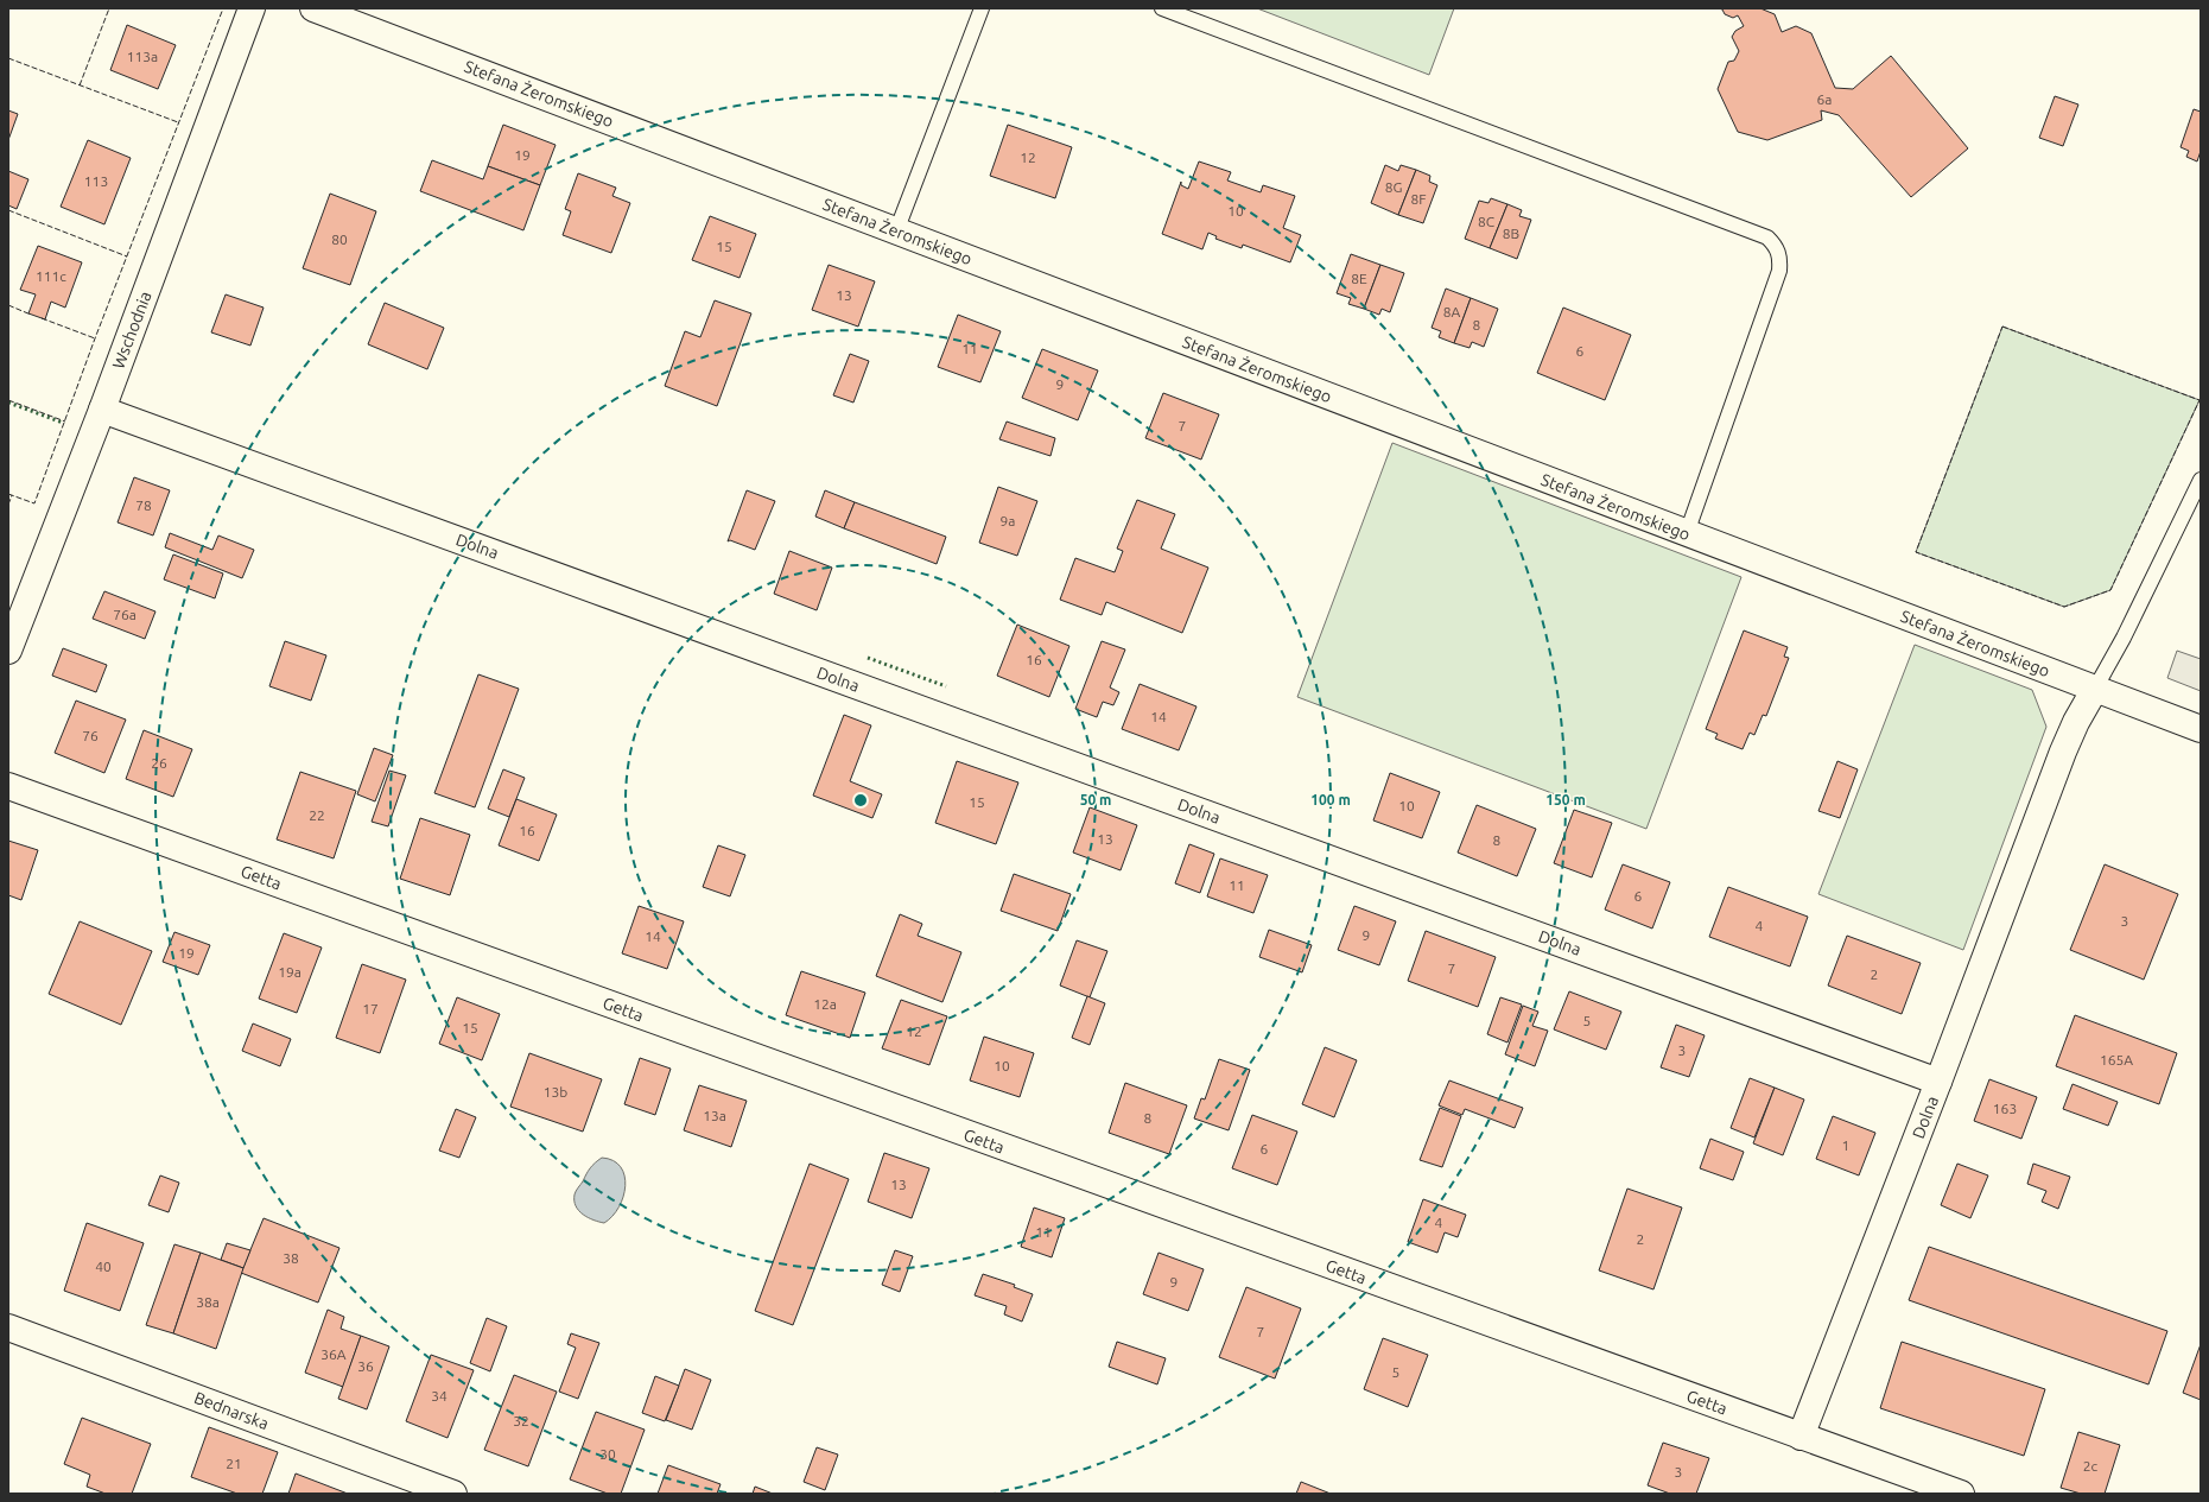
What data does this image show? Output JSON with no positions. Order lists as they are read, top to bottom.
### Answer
{
  "streets": {
    "street": [
      "Stefana Żeromskiego",
      "Wschodnia",
      "Dolna",
      "Getta",
      "Bednarska"
    ]
  },
  "crossings": [
    ["Wschodnia", "Dolna"],
    ["Dolna", "Getta"]
  ],
  "house_numbers": [
    "113a",
    "6a",
    "19",
    "12",
    "113",
    "8G",
    "8F",
    "10",
    "8C",
    "8B",
    "80",
    "15",
    "111c",
    "8E",
    "13",
    "8A",
    "8",
    "11",
    "6",
    "9",
    "7",
    "78",
    "9a",
    "76a",
    "16",
    "14",
    "76",
    "26",
    "15",
    "10",
    "22",
    "16",
    "13",
    "8",
    "11",
    "6",
    "3",
    "4",
    "9",
    "14",
    "19",
    "7",
    "19a",
    "2",
    "12a",
    "17",
    "5",
    "15",
    "12",
    "3",
    "165A",
    "10",
    "13b",
    "163",
    "13a",
    "8",
    "1",
    "6",
    "13",
    "4",
    "11",
    "2",
    "38",
    "40",
    "9",
    "38a",
    "7",
    "36A",
    "36",
    "5",
    "34",
    "32",
    "30",
    "21",
    "2c",
    "3"
  ],
  "rings": ["50 m", "100 m", "150 m"]
}
